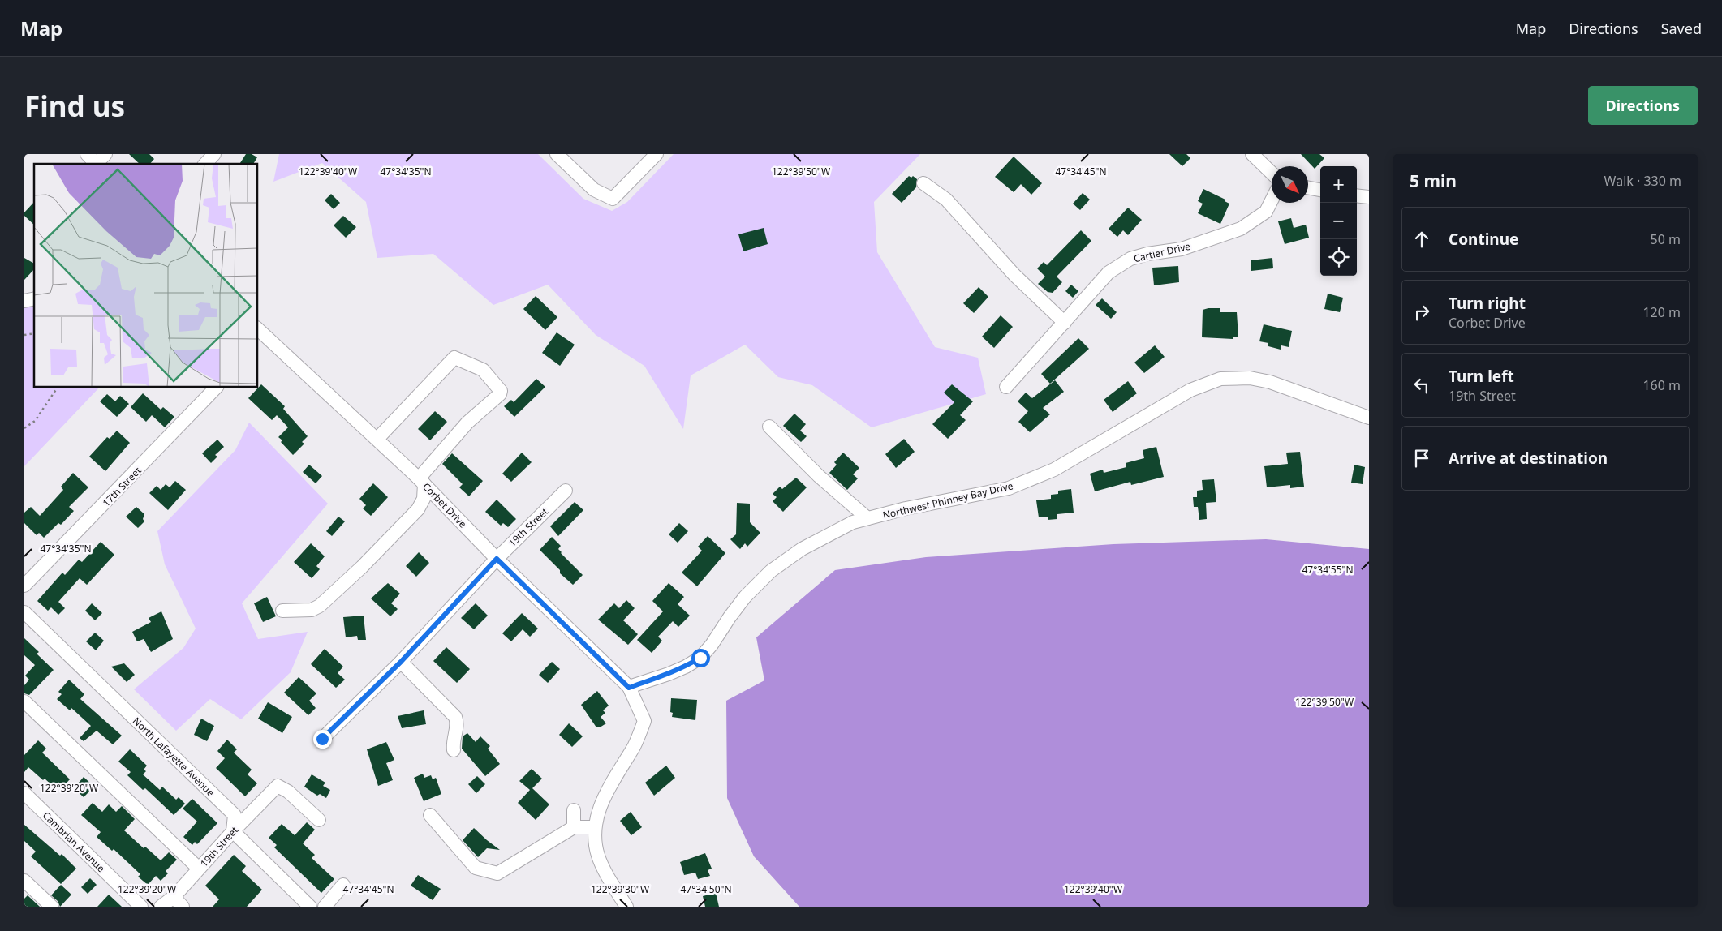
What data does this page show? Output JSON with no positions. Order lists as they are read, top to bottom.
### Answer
{
  "streets": {
    "street": [
      "Cartier Drive",
      "17th Street",
      "Northwest Phinney Bay Drive",
      "Corbet Drive",
      "19th Street",
      "North Lafayette Avenue",
      "Cambrian Avenue"
    ]
  },
  "crossings": [
    ["Northwest Phinney Bay Drive", "Corbet Drive"],
    ["Corbet Drive", "19th Street"],
    ["19th Street", "North Lafayette Avenue"]
  ],
  "north": "bottom right",
  "page": {
    "header": "Map",
    "nav": ["Map", "Directions", "Saved"],
    "buttons": "Directions",
    "title": "Find us",
    "heading": ["5 min", "Walk · 330 m"],
    "map_buttons": ["+", "−"],
    "list": [
      ["Continue", "50 m"],
      ["Turn right", "Corbet Drive", "120 m"],
      ["Turn left", "19th Street", "160 m"],
      "Arrive at destination"
    ]
  },
  "coordinates": [
    "122°39'40\"W",
    "122°39'50\"W",
    "47°34'35\"N",
    "47°34'45\"N",
    "47°34'55\"N",
    "122°39'20\"W",
    "47°34'50\"N",
    "122°39'30\"W"
  ]
}
